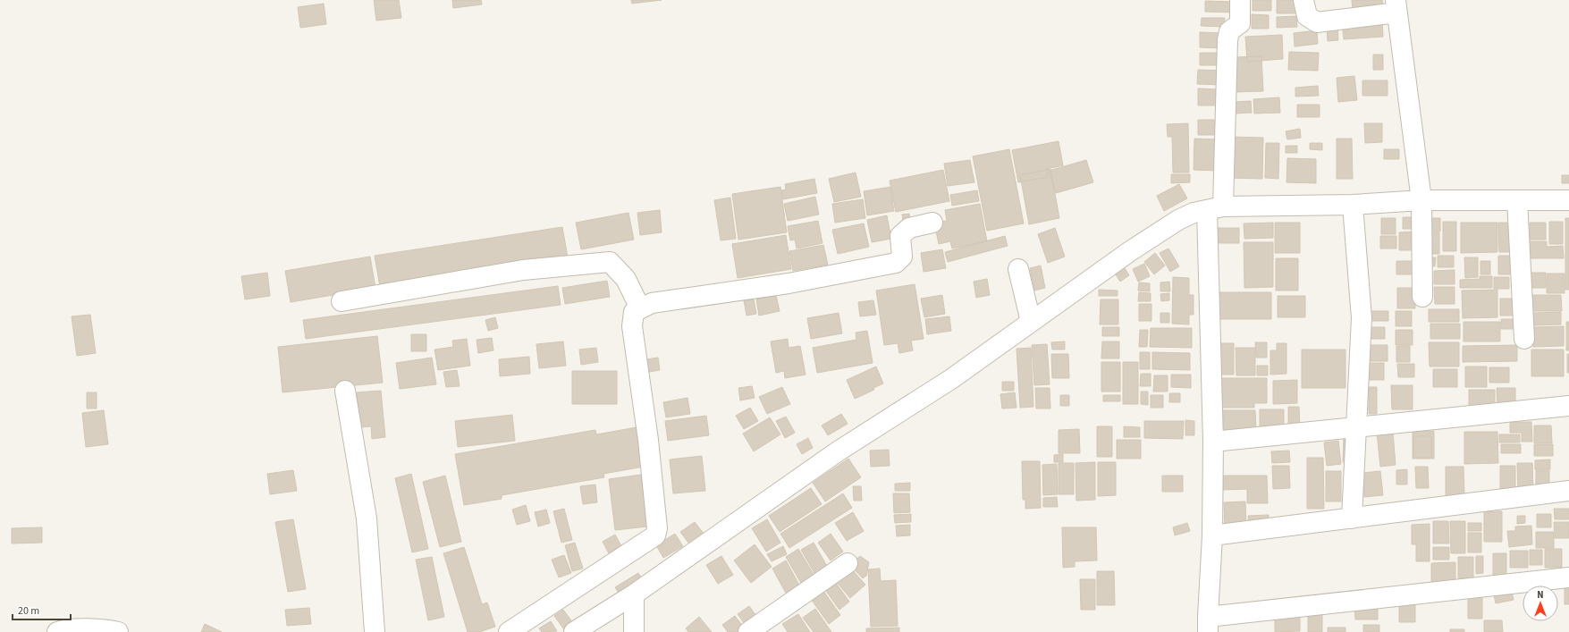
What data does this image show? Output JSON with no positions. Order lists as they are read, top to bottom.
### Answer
{
  "scale_bar": "20 m",
  "north": "top"
}
